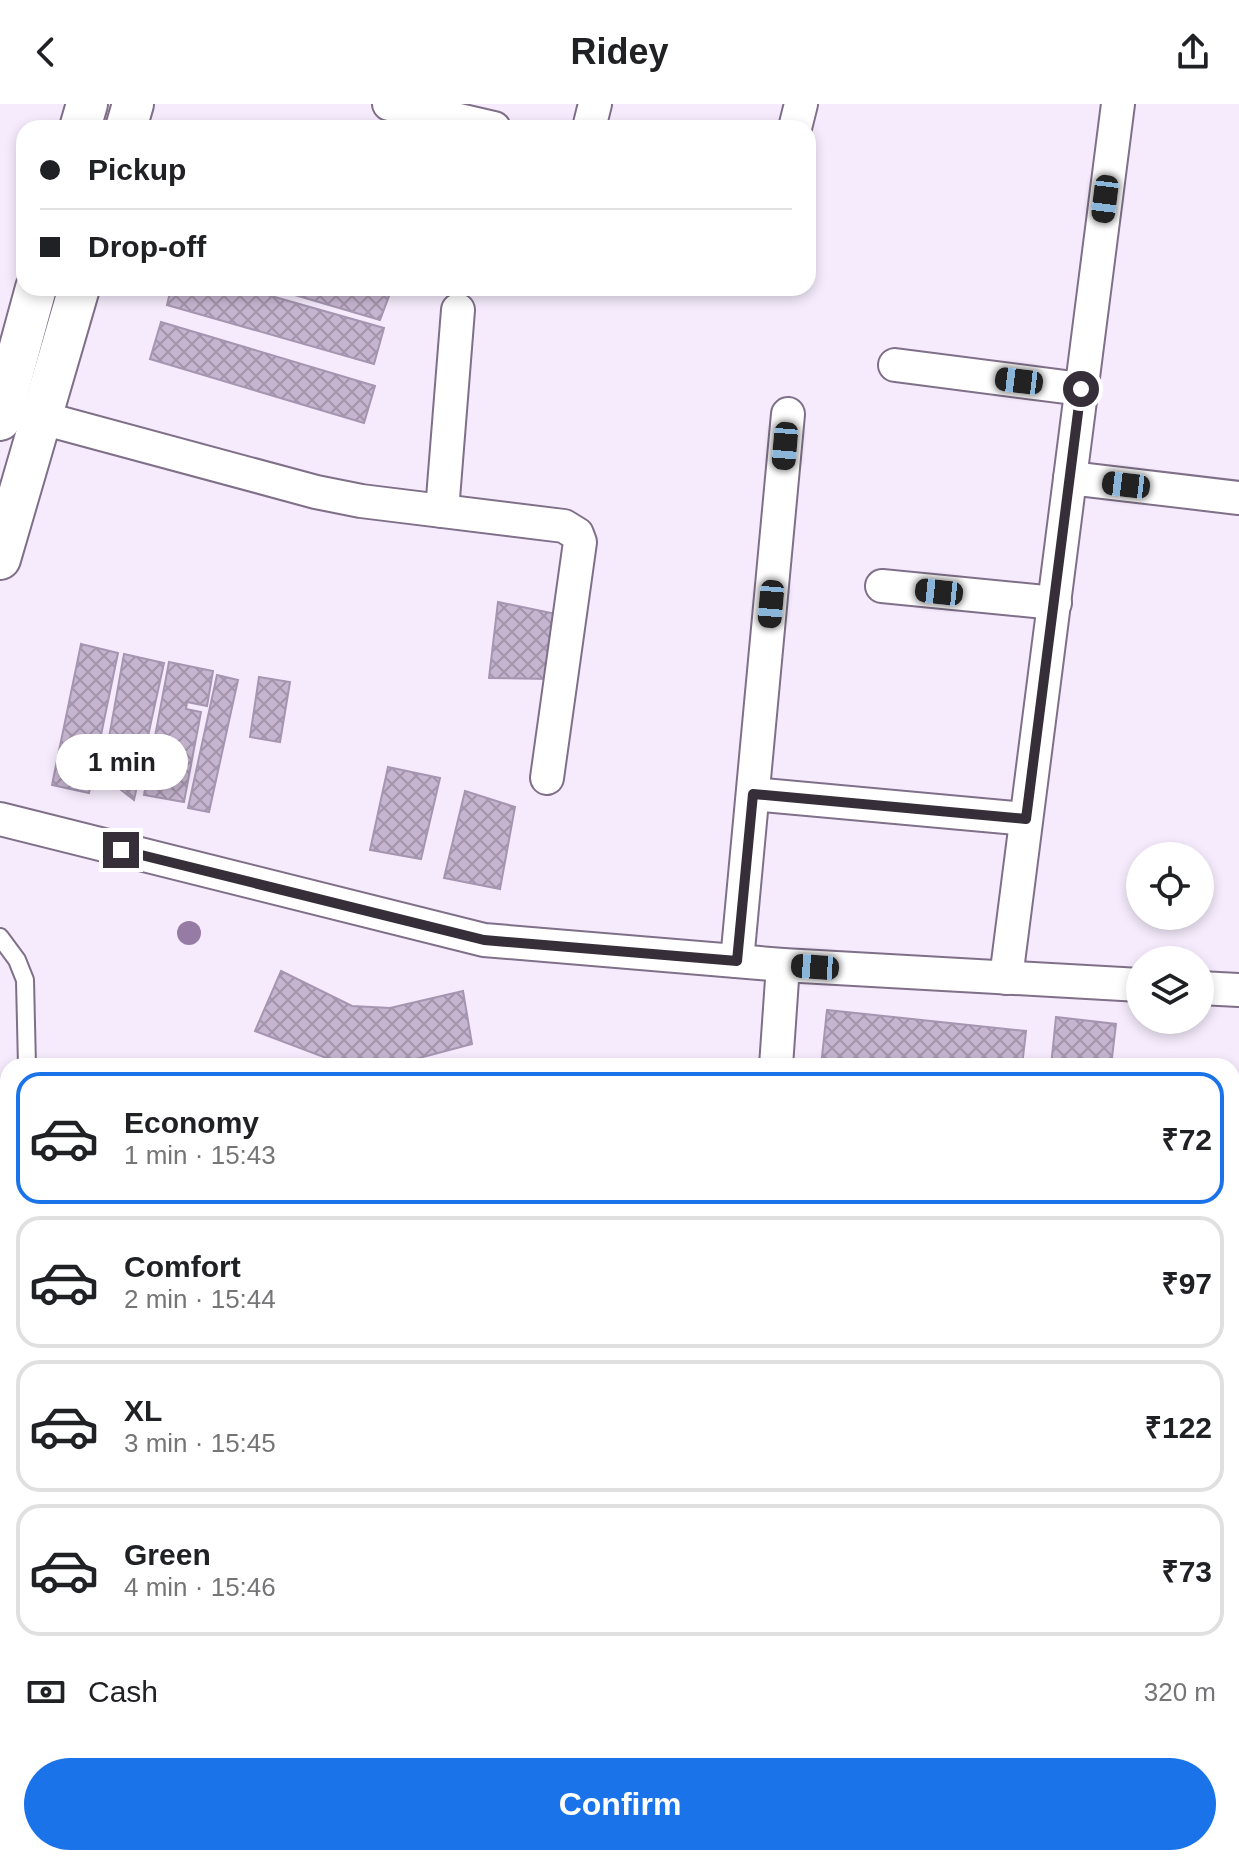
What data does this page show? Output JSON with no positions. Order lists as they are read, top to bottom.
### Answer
{
  "page": {
    "header": "Ridey",
    "banner": ["Pickup", "Drop-off"],
    "bubble": "1 min",
    "list": [
      {
        "name": "Economy",
        "note": "1 min · 15:43",
        "value": "₹72"
      },
      {
        "name": "Comfort",
        "note": "2 min · 15:44",
        "value": "₹97"
      },
      {
        "name": "XL",
        "note": "3 min · 15:45",
        "value": "₹122"
      },
      {
        "name": "Green",
        "note": "4 min · 15:46",
        "value": "₹73"
      }
    ],
    "pay": ["Cash", "320 m"],
    "buttons": "Confirm"
  }
}
